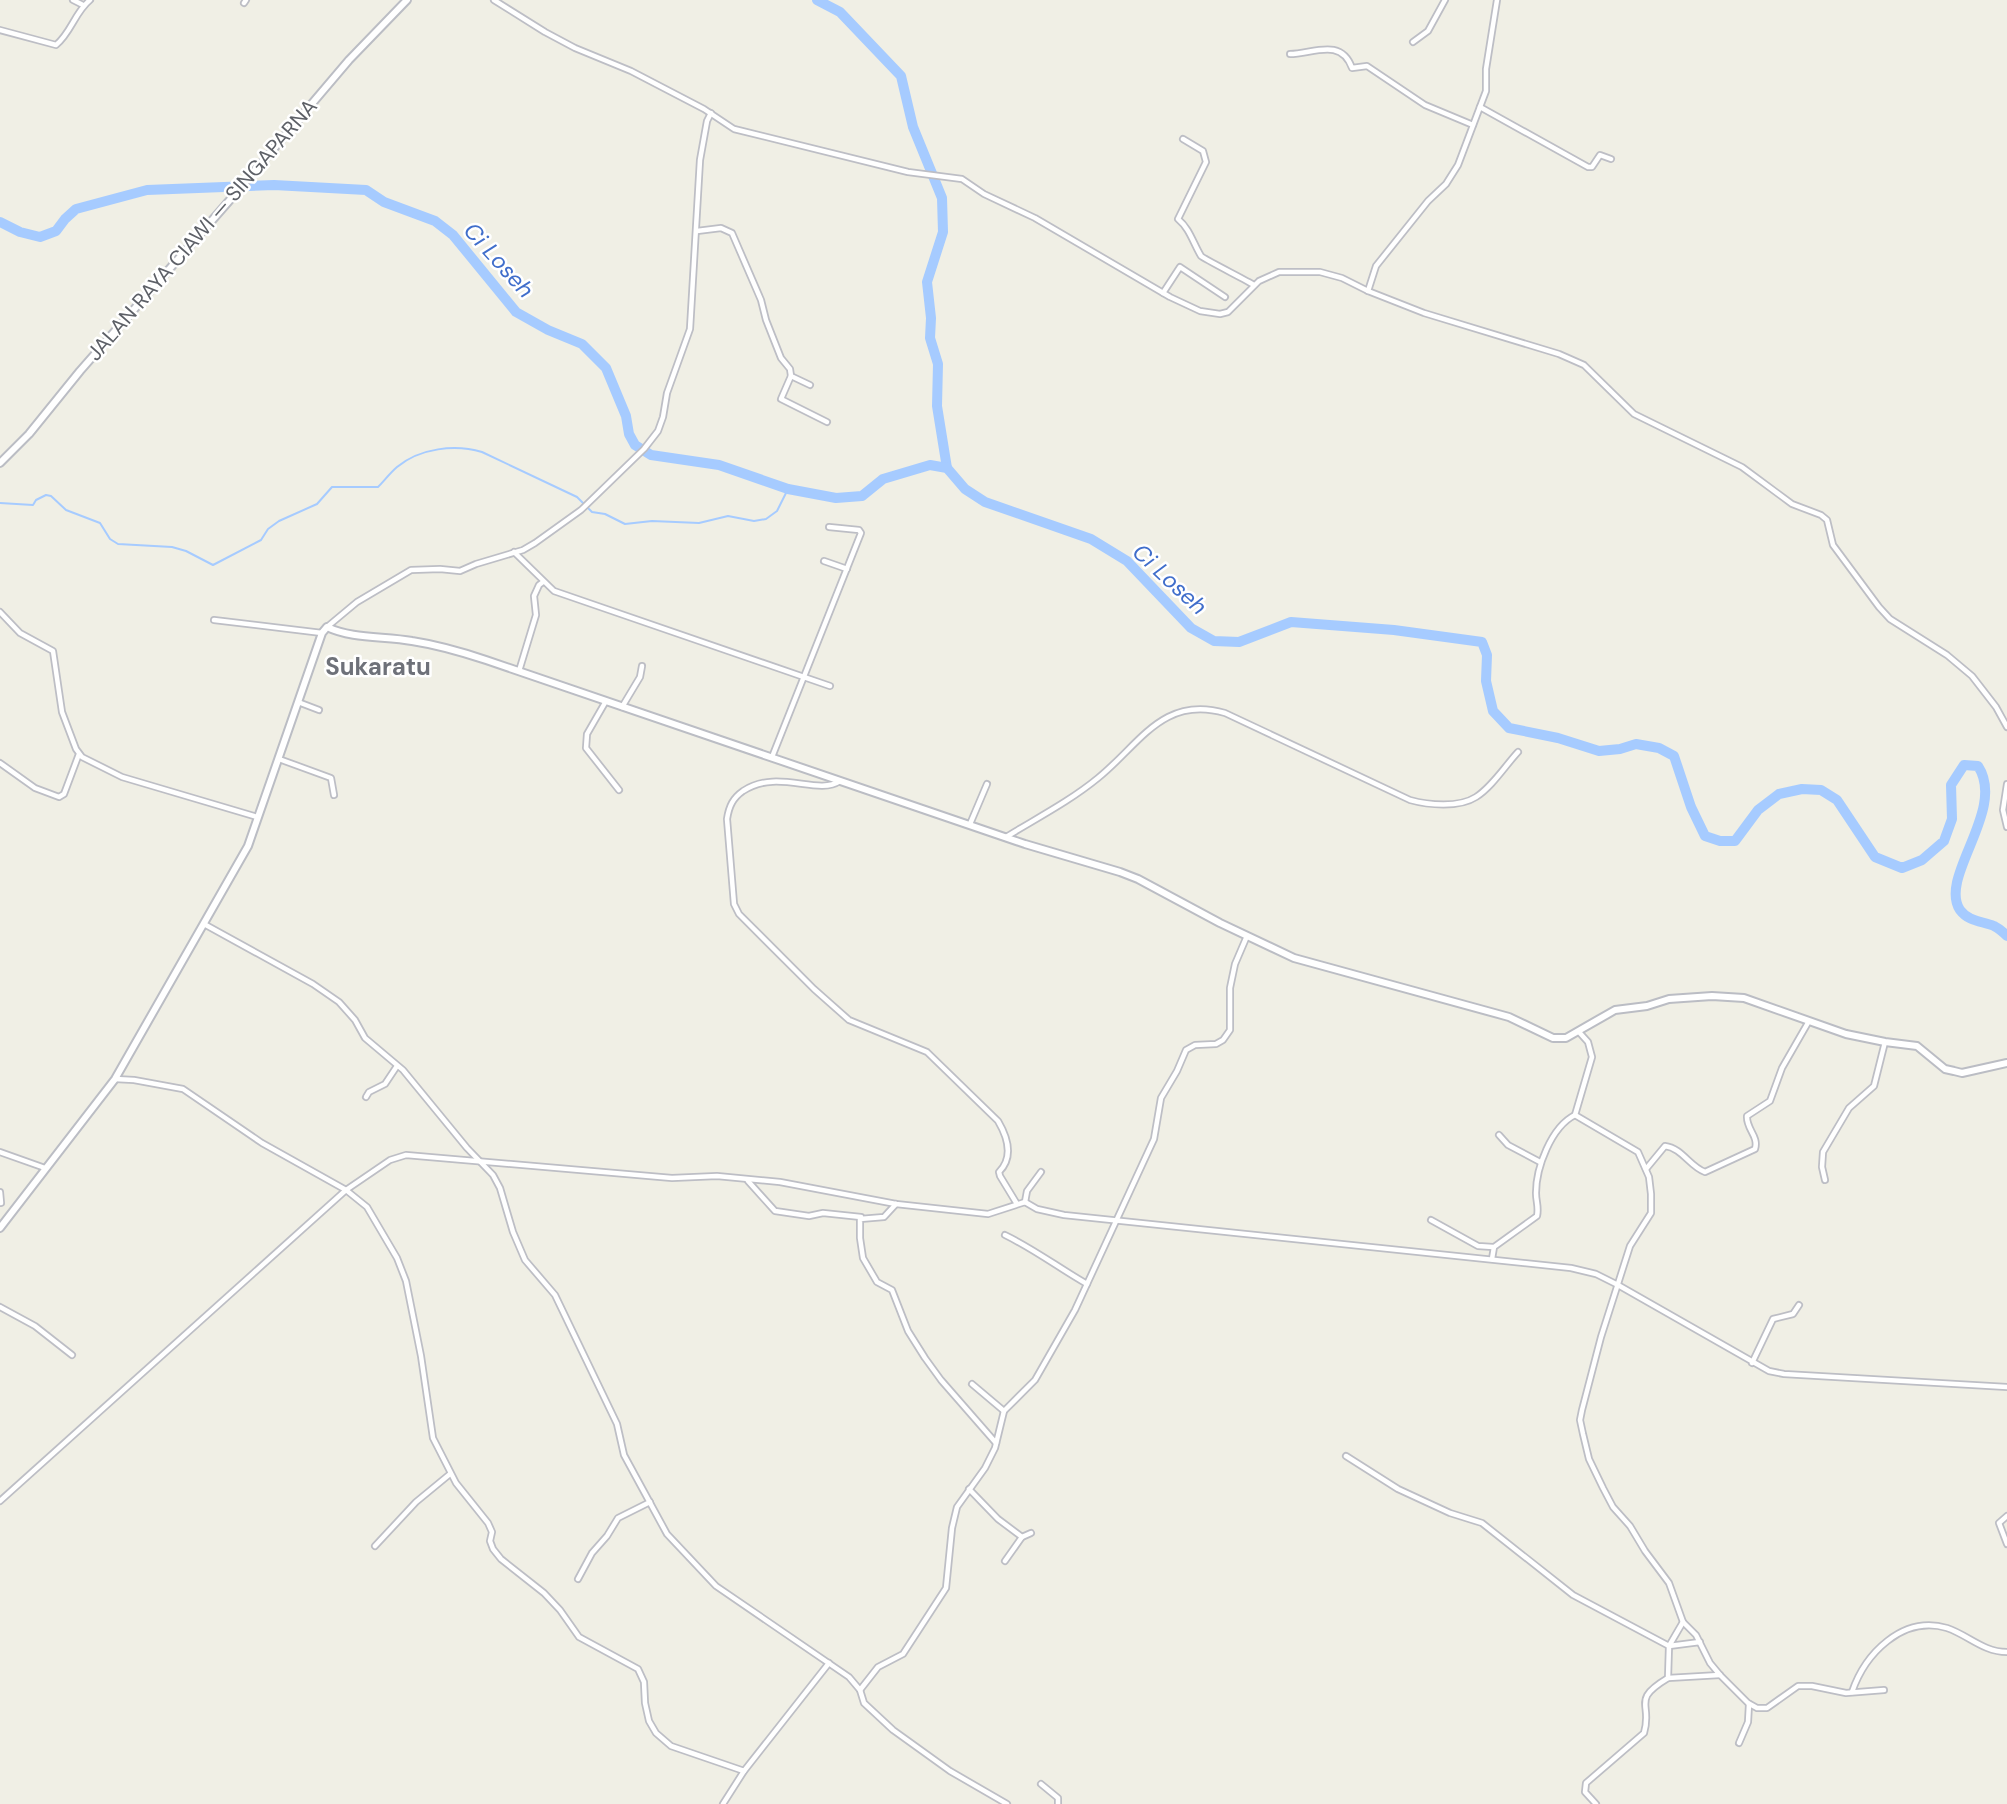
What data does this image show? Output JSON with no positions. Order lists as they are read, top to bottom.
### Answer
{
  "streets": {
    "street": ["JALAN RAYA CIAWI — SINGAPARNA"]
  },
  "districts": ["Sukaratu"],
  "water": ["Ci Loseh"]
}
